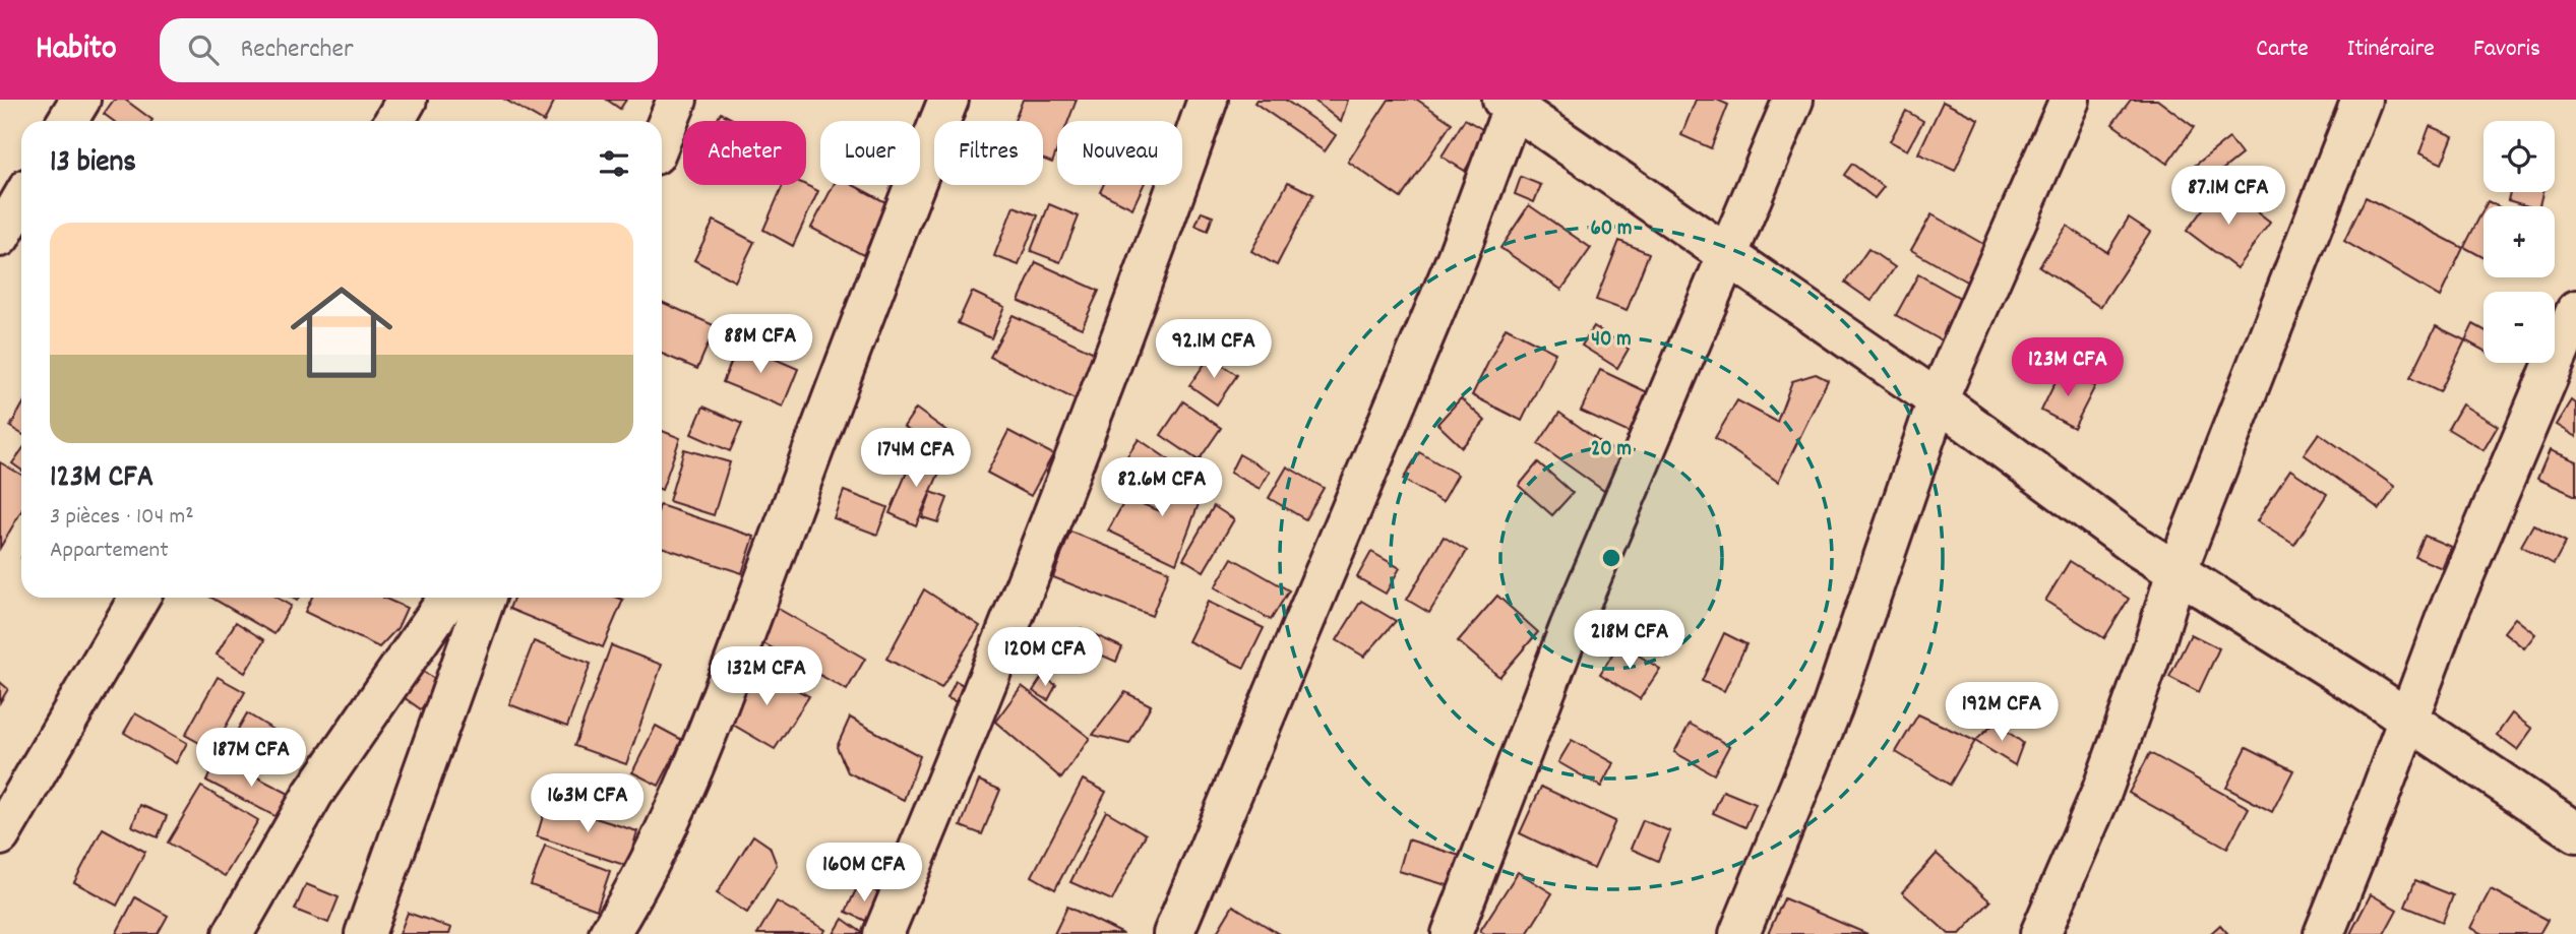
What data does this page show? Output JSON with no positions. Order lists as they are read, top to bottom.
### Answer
{
  "page": {
    "header": "Habito",
    "search": "Rechercher",
    "nav": ["Carte", "Itinéraire", "Favoris"],
    "map_buttons": ["+", "−"],
    "chip": [
      "Acheter",
      "Louer",
      "Filtres",
      "Nouveau"
    ],
    "heading": "13 biens",
    "price": [
      "87.1M CFA",
      "88M CFA",
      "92.1M CFA",
      "123M CFA",
      "174M CFA",
      "82.6M CFA",
      "218M CFA",
      "120M CFA",
      "132M CFA",
      "192M CFA",
      "187M CFA",
      "163M CFA",
      "160M CFA"
    ],
    "list": [
      {
        "name": "123M CFA",
        "note": "3 pièces · 104 m² · Appartement"
      }
    ]
  },
  "rings": ["60 m", "40 m", "20 m"]
}
